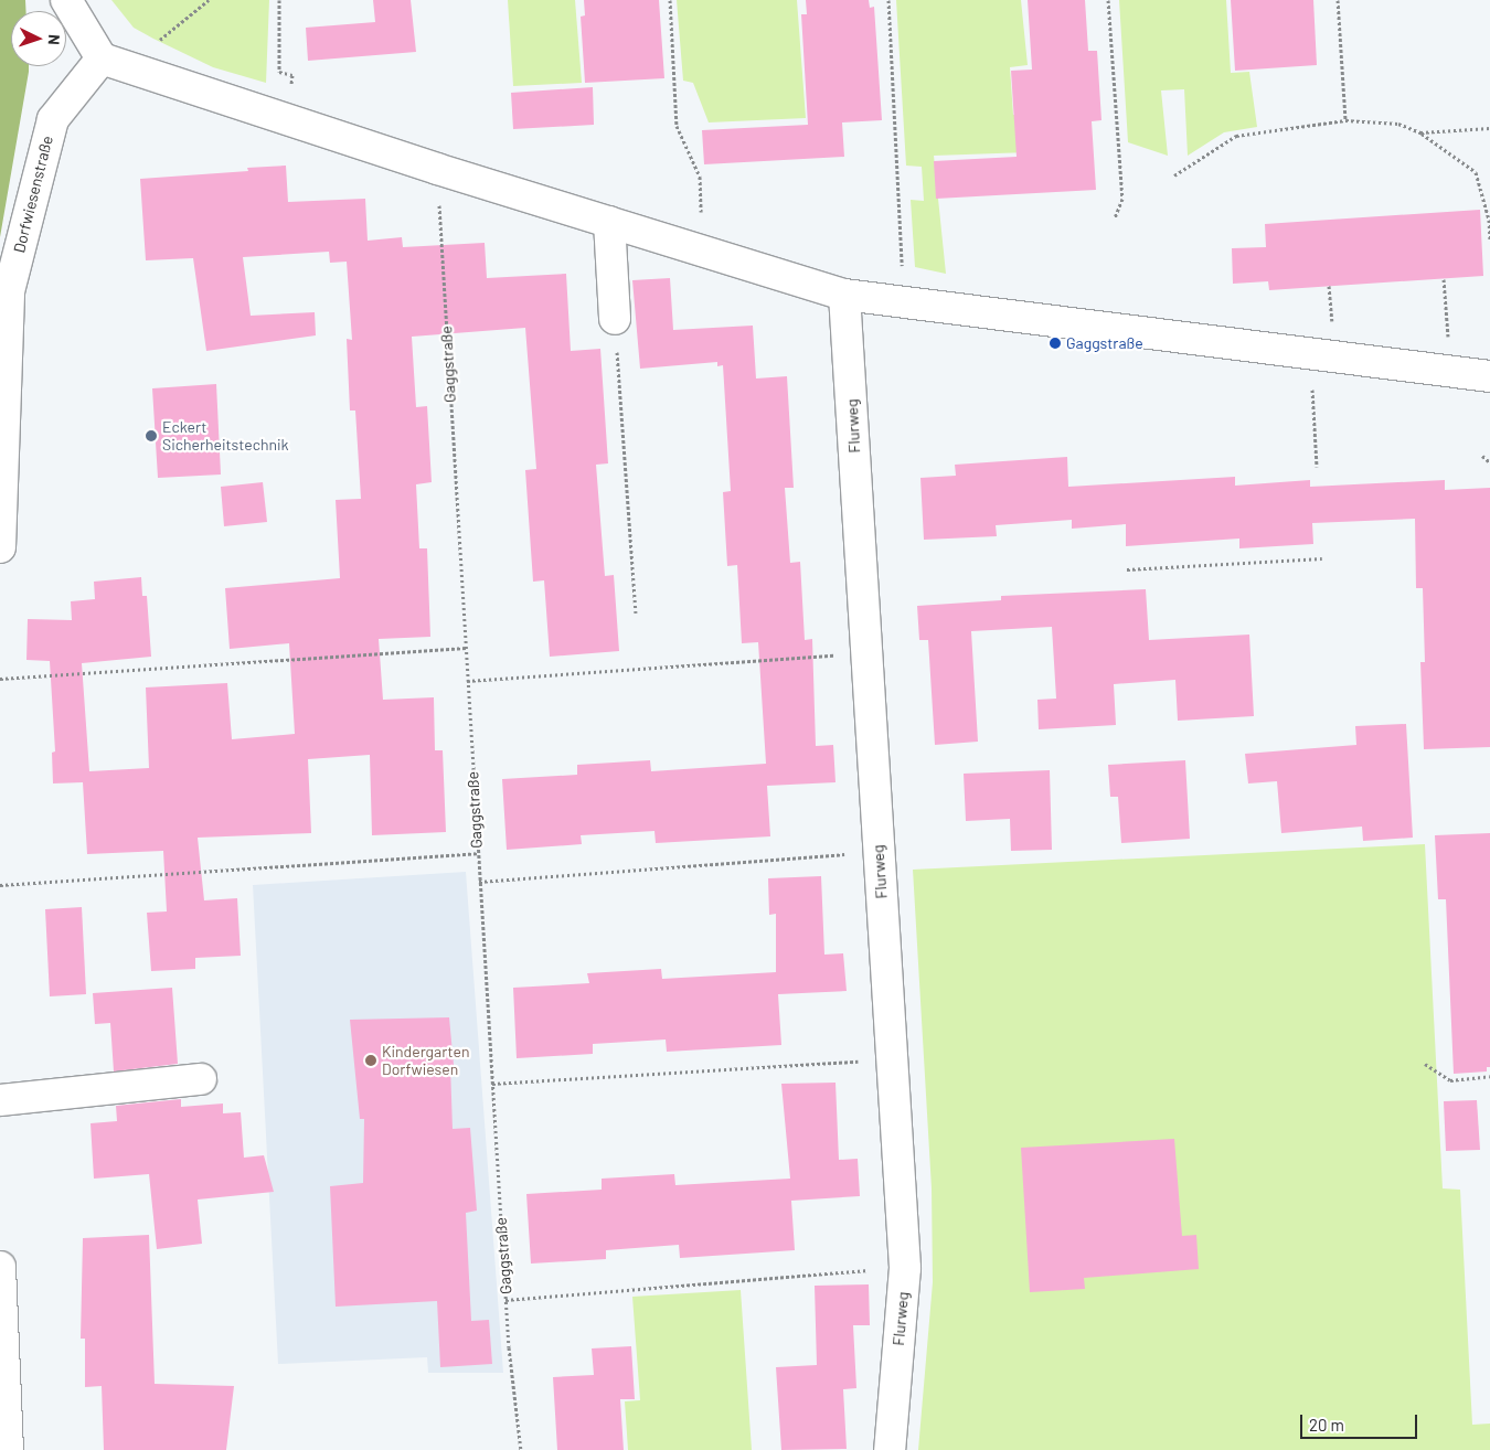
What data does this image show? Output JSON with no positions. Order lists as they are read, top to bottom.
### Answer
{
  "streets": {
    "street": ["Dorfwiesenstraße", "Flurweg"],
    "path": ["Gaggstraße"]
  },
  "places": ["Gaggstraße", "Eckert Sicherheitstechnik", "Kindergarten Dorfwiesen"],
  "scale_bar": "20 m",
  "north": "right"
}
